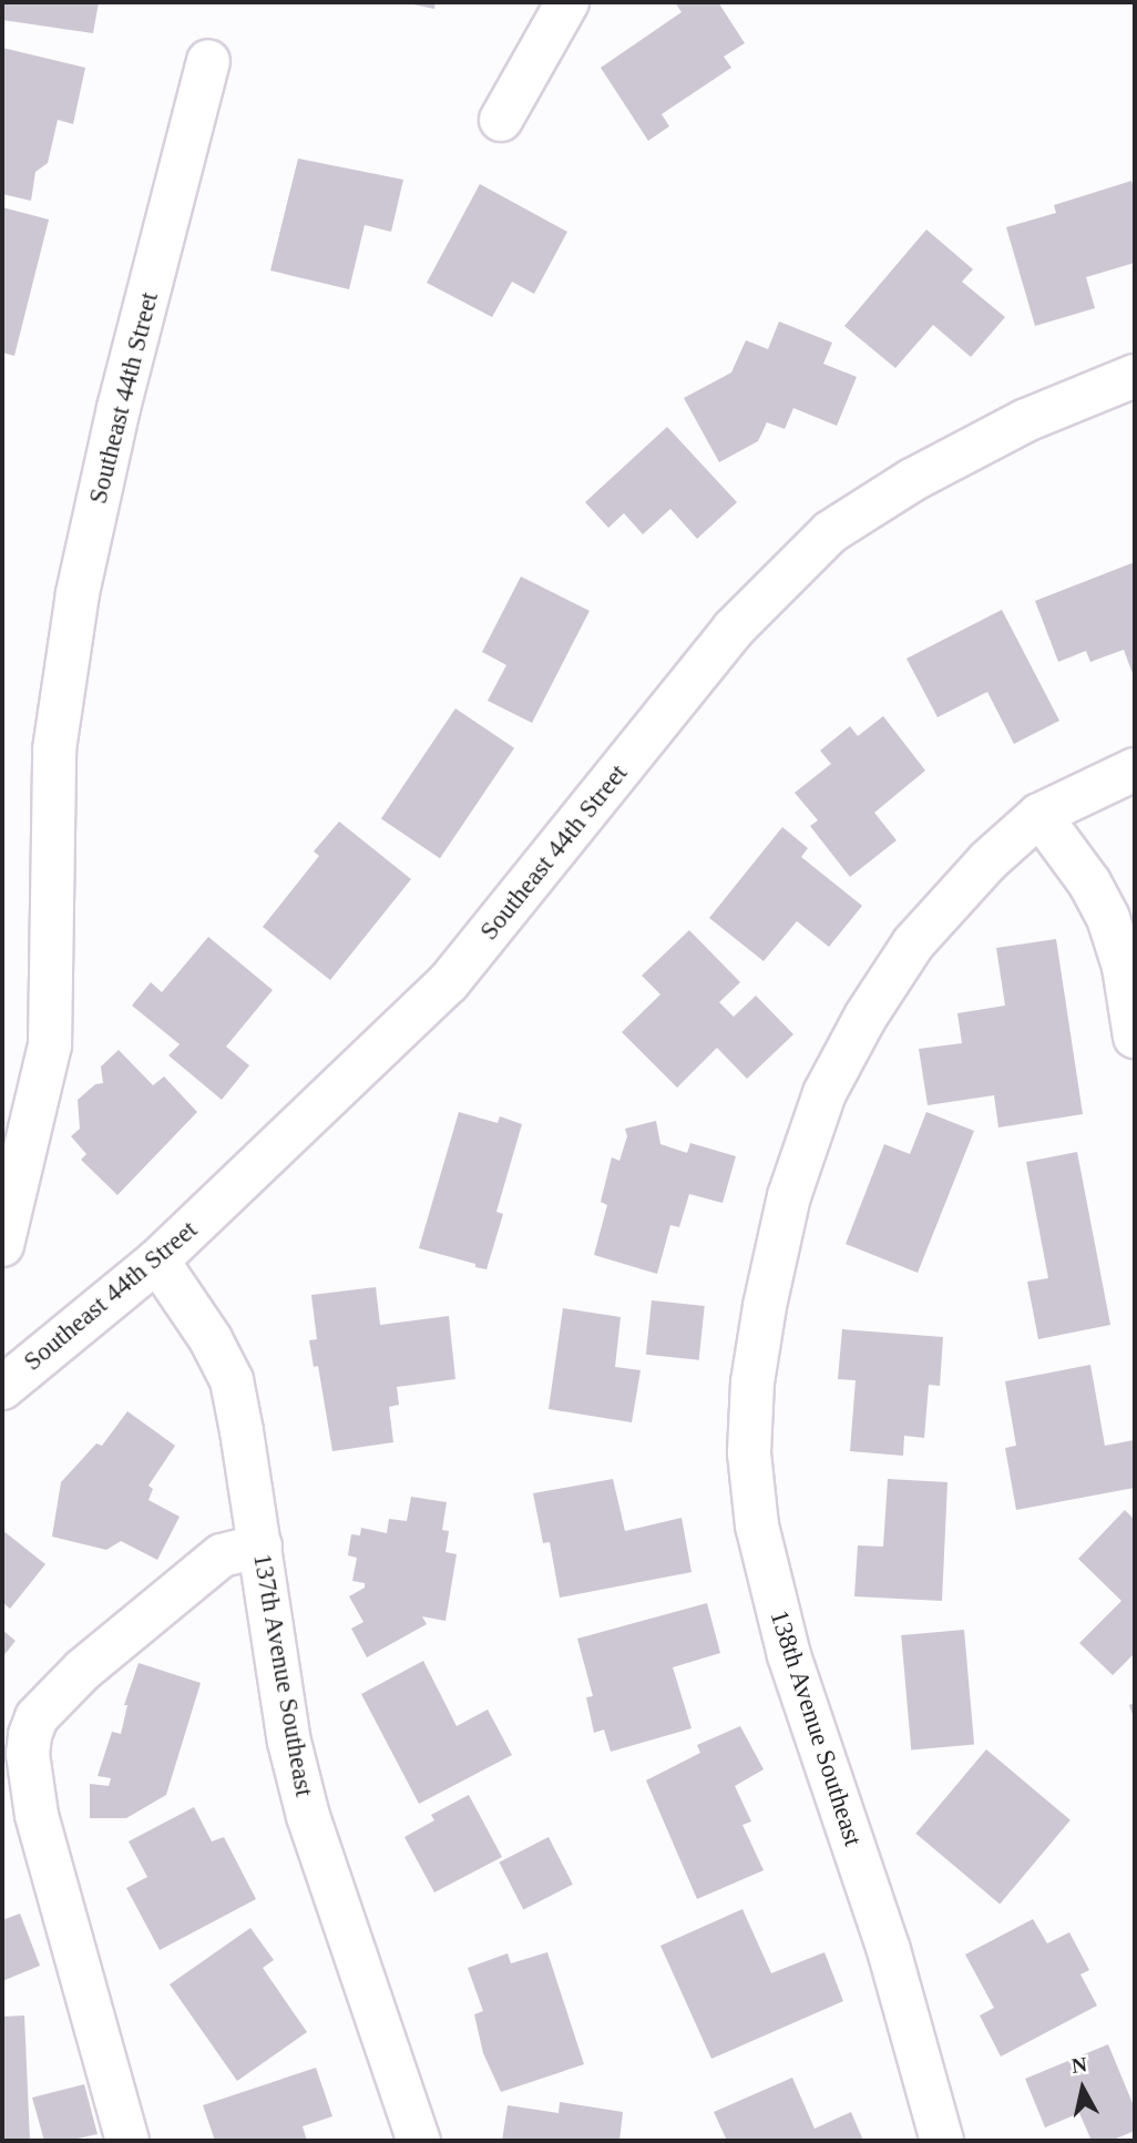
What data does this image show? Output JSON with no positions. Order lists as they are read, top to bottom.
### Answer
{
  "streets": {
    "street": ["Southeast 44th Street", "137th Avenue Southeast", "138th Avenue Southeast"]
  },
  "crossings": [
    ["Southeast 44th Street", "137th Avenue Southeast"]
  ],
  "north": "top"
}
